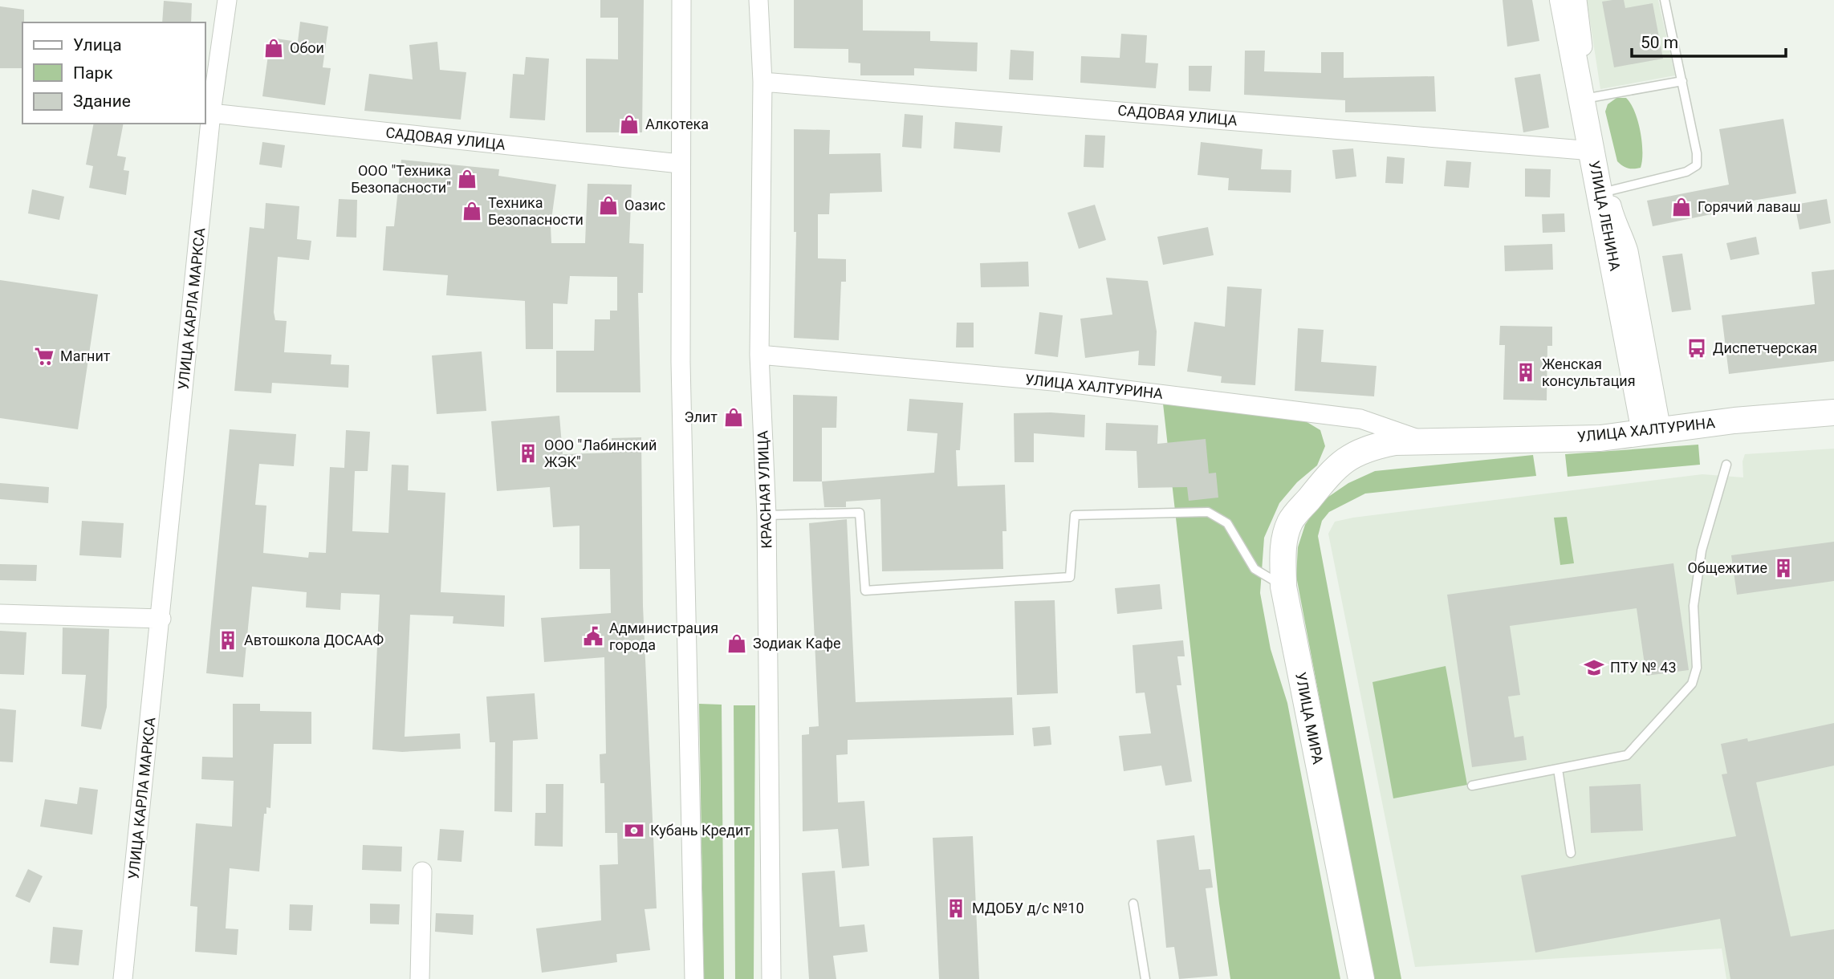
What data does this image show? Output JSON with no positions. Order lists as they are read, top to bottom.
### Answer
{
  "streets": {
    "street": [
      "САДОВАЯ УЛИЦА",
      "УЛИЦА ЛЕНИНА",
      "УЛИЦА КАРЛА МАРКСА",
      "УЛИЦА ХАЛТУРИНА",
      "КРАСНАЯ УЛИЦА",
      "УЛИЦА МИРА"
    ]
  },
  "crossings": [
    ["САДОВАЯ УЛИЦА", "УЛИЦА ЛЕНИНА"],
    ["САДОВАЯ УЛИЦА", "УЛИЦА КАРЛА МАРКСА"],
    ["САДОВАЯ УЛИЦА", "КРАСНАЯ УЛИЦА"],
    ["УЛИЦА ЛЕНИНА", "УЛИЦА ХАЛТУРИНА"],
    ["УЛИЦА ХАЛТУРИНА", "КРАСНАЯ УЛИЦА"],
    ["УЛИЦА ХАЛТУРИНА", "УЛИЦА МИРА"]
  ],
  "places": {
    "shop": [
      "Обои",
      "Алкотека",
      "ООО \"Техника Безопасности\"",
      "Оазис",
      "Горячий лаваш",
      "Техника Безопасности",
      "Элит",
      "Зодиак Кафе"
    ],
    "bus stop": ["Диспетчерская"],
    "supermarket": ["Магнит"],
    "building": [
      "Женская консультация",
      "ООО \"Лабинский ЖЭК\"",
      "Общежитие",
      "Автошкола ДОСААФ",
      "МДОБУ д/с №10"
    ],
    "public building": ["Администрация города"],
    "school or university": ["ПТУ № 43"],
    "bank": ["Кубань Кредит"]
  },
  "legend": ["Улица", "Парк", "Здание"],
  "scale_bar": "50 m"
}
